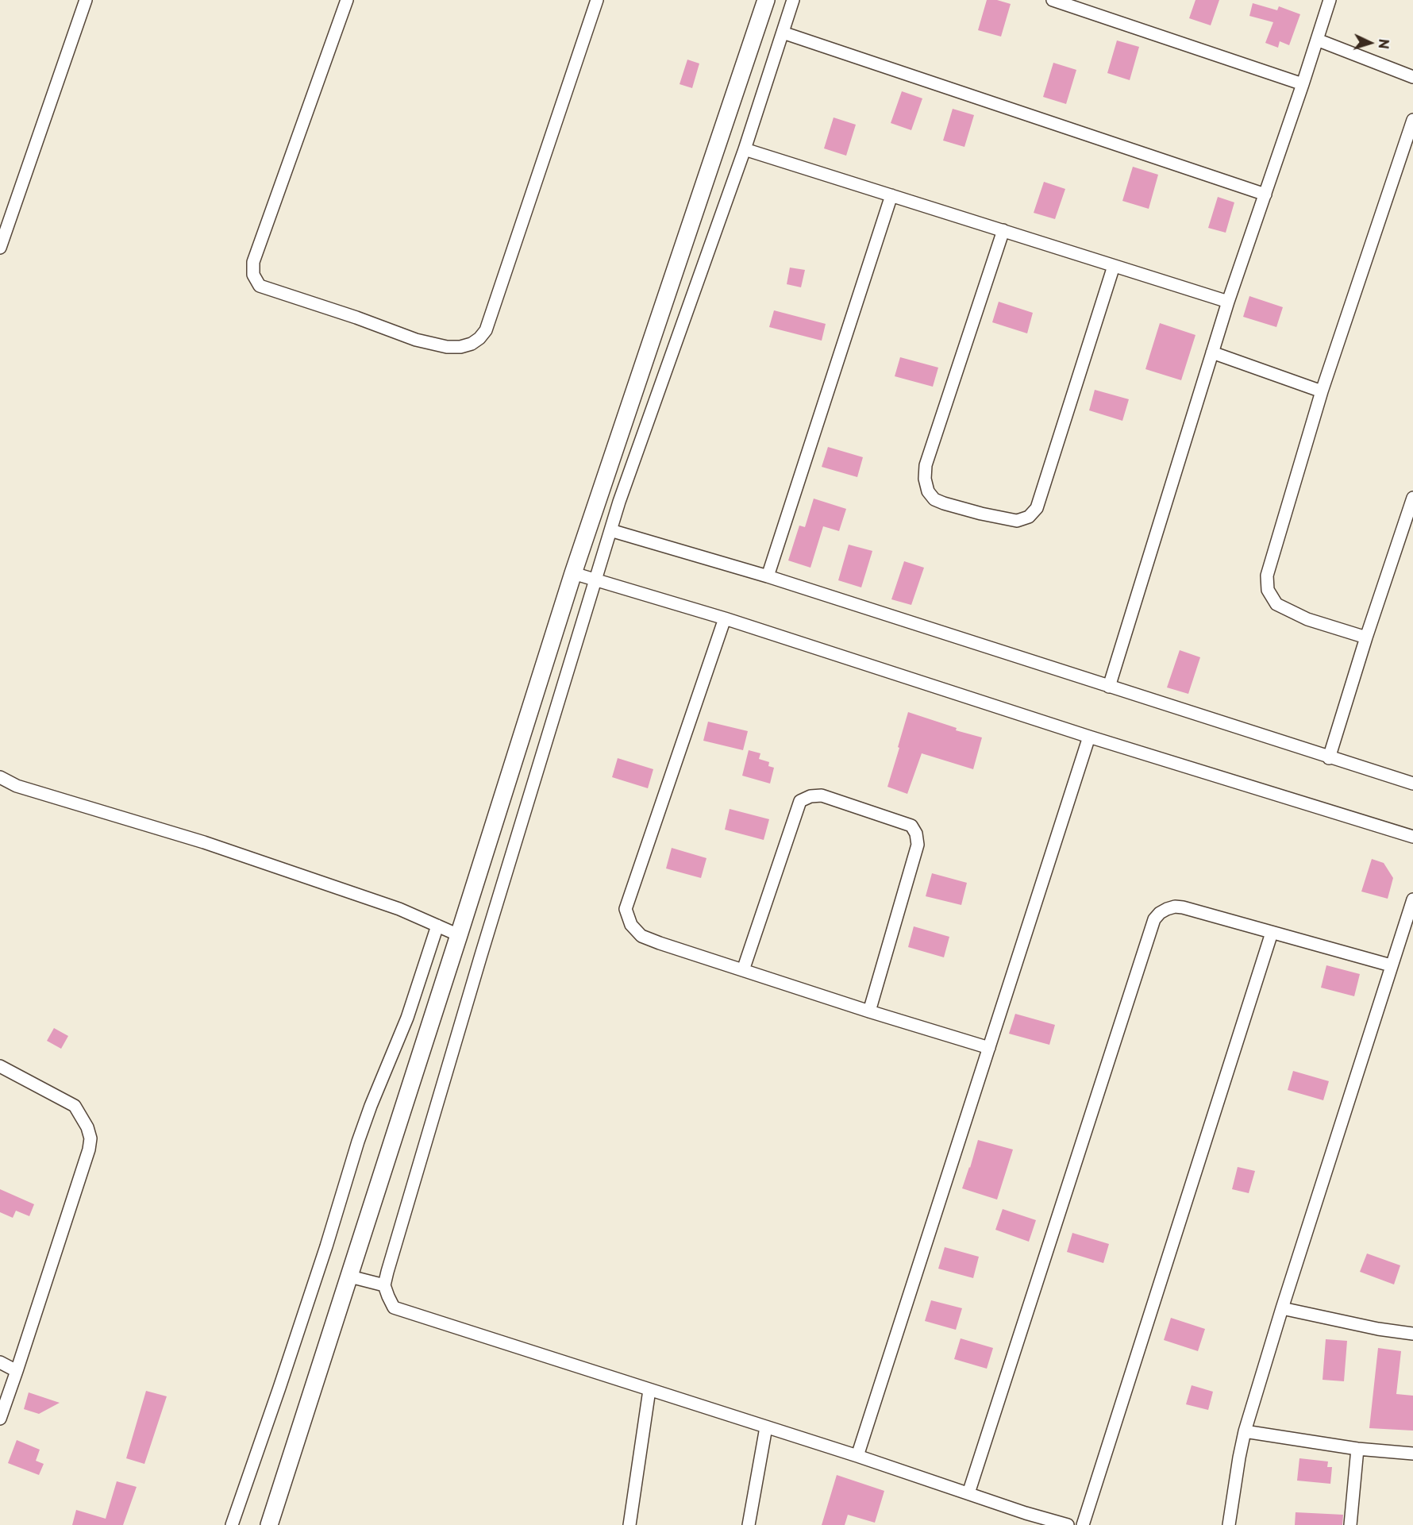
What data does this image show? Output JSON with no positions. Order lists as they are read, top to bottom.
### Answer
{
  "north": "right"
}
